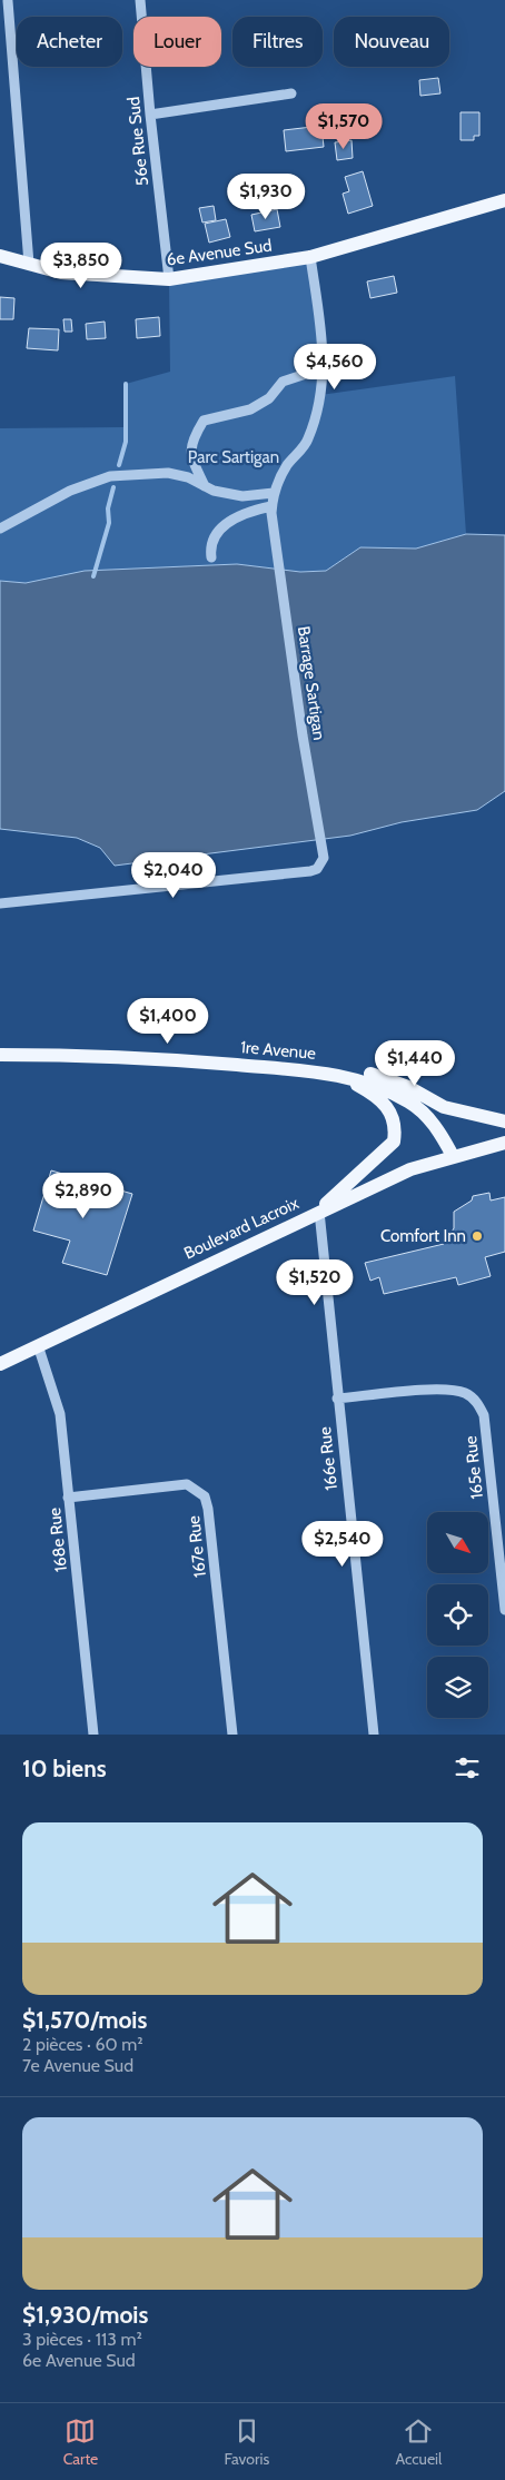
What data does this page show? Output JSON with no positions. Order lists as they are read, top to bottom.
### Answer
{
  "streets": {
    "main road": ["6e Avenue Sud", "1re Avenue", "Boulevard Lacroix"],
    "street": [
      "56e Rue Sud",
      "Barrage Sartigan",
      "166e Rue",
      "165e Rue",
      "168e Rue",
      "167e Rue"
    ]
  },
  "crossings": [
    ["56e Rue Sud", "6e Avenue Sud"],
    ["6e Avenue Sud", "Barrage Sartigan"],
    ["1re Avenue", "Boulevard Lacroix"],
    ["Boulevard Lacroix", "166e Rue"],
    ["Boulevard Lacroix", "168e Rue"],
    ["166e Rue", "165e Rue"],
    ["168e Rue", "167e Rue"]
  ],
  "parks": ["Parc Sartigan"],
  "places": ["Comfort Inn"],
  "north": "bottom right",
  "page": {
    "chip": [
      "Acheter",
      "Louer",
      "Filtres",
      "Nouveau"
    ],
    "price": [
      "$1,570",
      "$1,930",
      "$3,850",
      "$4,560",
      "$2,040",
      "$1,400",
      "$1,440",
      "$2,890",
      "$1,520",
      "$2,540"
    ],
    "heading": "10 biens",
    "list": [
      {
        "name": "$1,570/mois",
        "note": "2 pièces · 60 m² · 7e Avenue Sud"
      },
      {
        "name": "$1,930/mois",
        "note": "3 pièces · 113 m² · 6e Avenue Sud"
      }
    ],
    "tabs": ["Carte", "Favoris", "Accueil"]
  }
}
